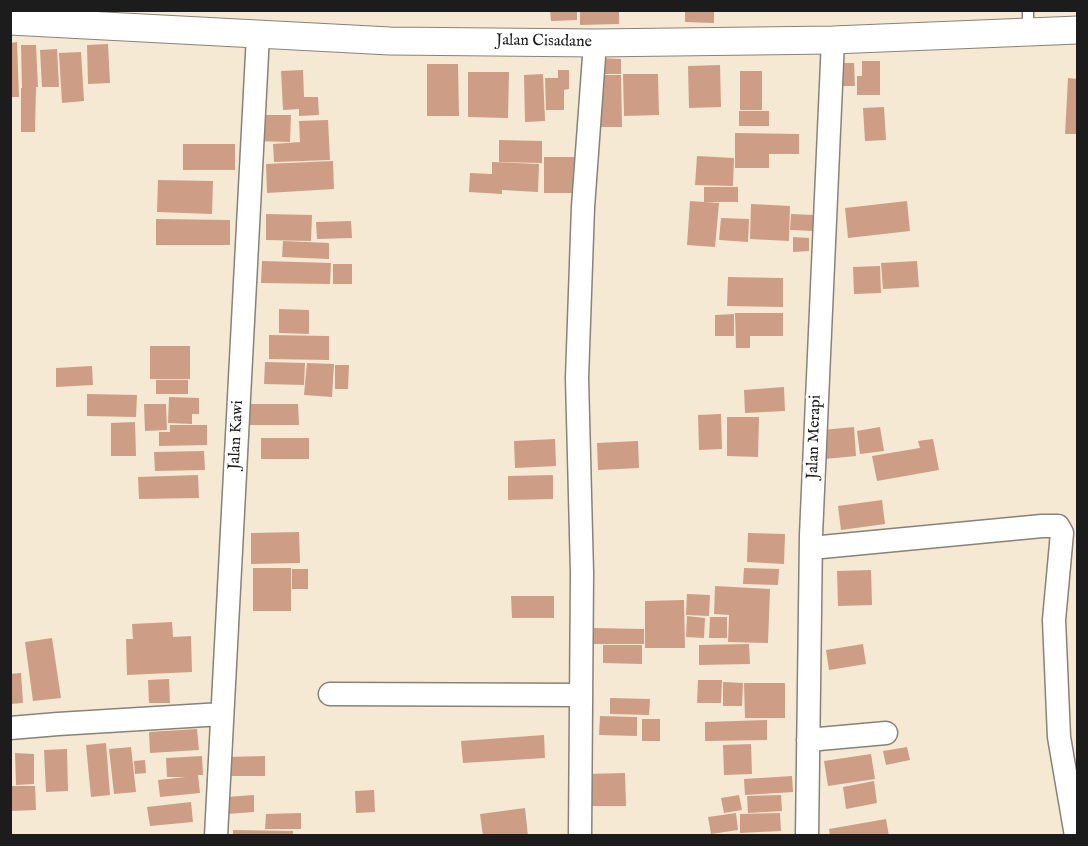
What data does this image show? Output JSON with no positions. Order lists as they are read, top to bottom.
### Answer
{
  "streets": {
    "street": ["Jalan Cisadane", "Jalan Kawi", "Jalan Merapi"]
  },
  "crossings": [
    ["Jalan Cisadane", "Jalan Kawi"],
    ["Jalan Cisadane", "Jalan Merapi"]
  ]
}
